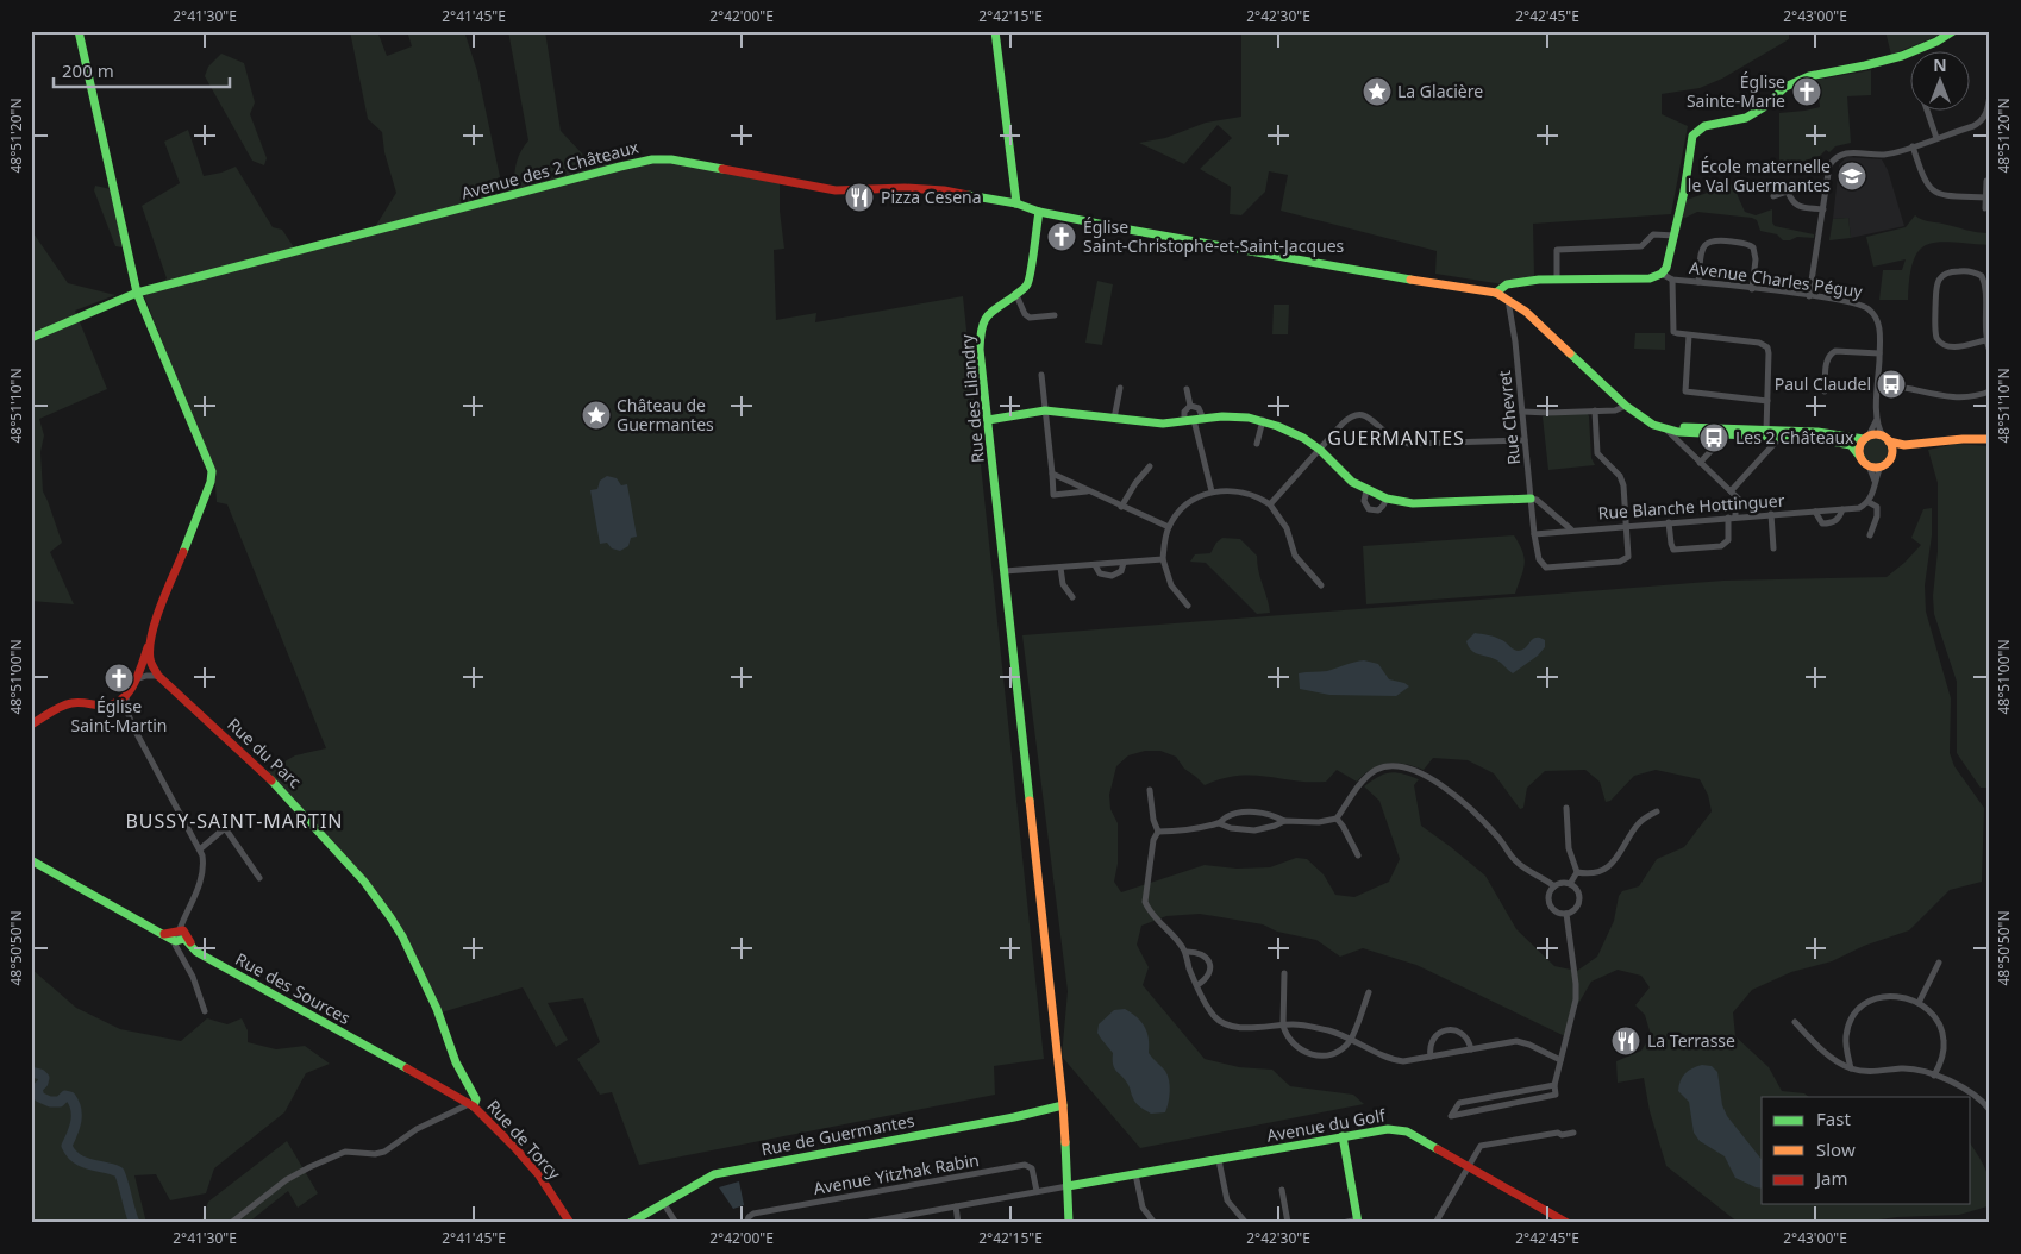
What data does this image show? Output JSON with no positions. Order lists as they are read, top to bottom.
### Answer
{
  "streets": {
    "street": [
      "Avenue des 2 Châteaux",
      "Avenue Charles Péguy",
      "Rue des Lilandry",
      "Rue Chevret",
      "Rue Blanche Hottinguer",
      "Rue du Parc",
      "Rue des Sources",
      "Avenue du Golf",
      "Rue de Guermantes",
      "Rue de Torcy",
      "Avenue Yitzhak Rabin"
    ]
  },
  "crossings": [
    ["Avenue des 2 Châteaux", "Avenue Charles Péguy"],
    ["Avenue des 2 Châteaux", "Rue Chevret"],
    ["Rue des Lilandry", "Avenue du Golf"],
    ["Rue des Lilandry", "Rue de Guermantes"],
    ["Rue Chevret", "Rue Blanche Hottinguer"],
    ["Rue du Parc", "Rue de Torcy"],
    ["Rue des Sources", "Rue de Torcy"]
  ],
  "districts": ["GUERMANTES", "BUSSY-SAINT-MARTIN"],
  "places": {
    "place": ["La Glacière", "Château de Guermantes"],
    "church": ["Église Sainte-Marie", "Église Saint-Christophe-et-Saint-Jacques", "Église Saint-Martin"],
    "school or university": ["École maternelle le Val Guermantes"],
    "restaurant": ["Pizza Cesena", "La Terrasse"],
    "bus stop": ["Paul Claudel", "Les 2 Châteaux"]
  },
  "legend": ["Fast", "Slow", "Jam"],
  "scale_bar": "200 m",
  "north": "top",
  "coordinates": [
    "2°41'30\"E",
    "2°41'45\"E",
    "2°42'00\"E",
    "2°42'15\"E",
    "2°42'30\"E",
    "2°42'45\"E",
    "2°43'00\"E",
    "48°51'20\"N",
    "48°51'10\"N",
    "48°51'00\"N",
    "48°50'50\"N"
  ]
}
